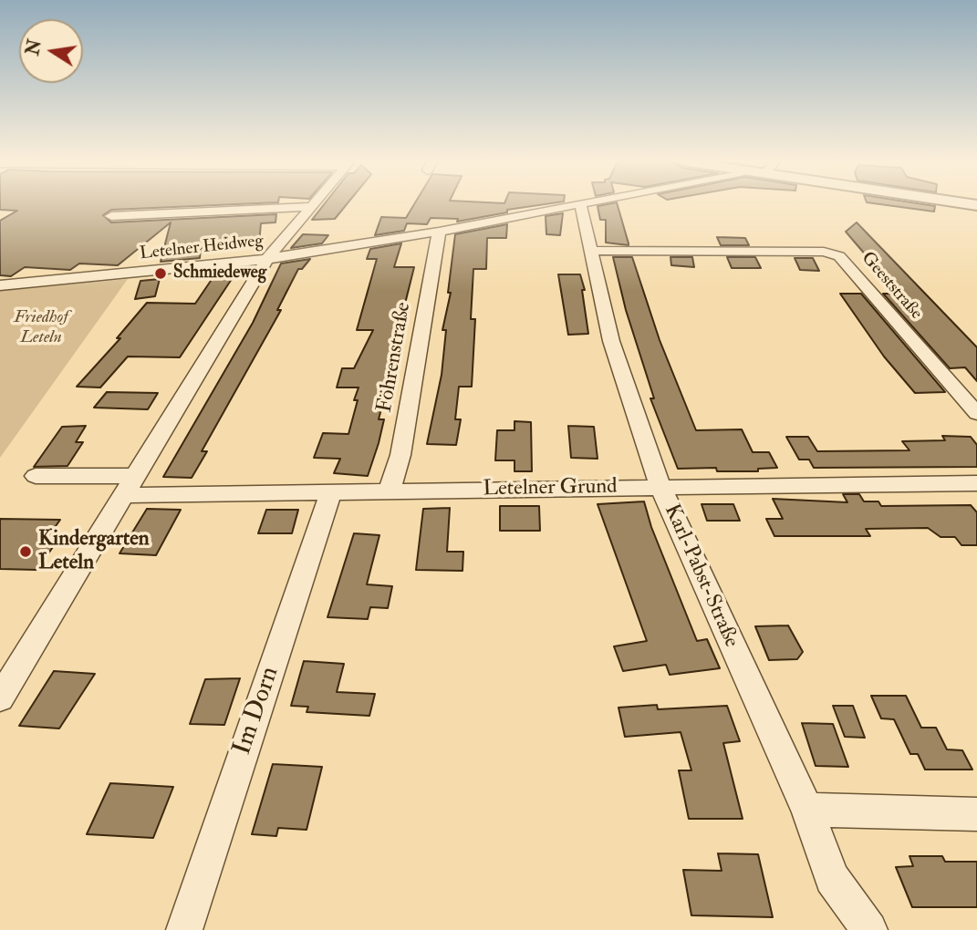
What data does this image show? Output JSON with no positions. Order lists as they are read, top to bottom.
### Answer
{
  "streets": {
    "street": [
      "Letelner Heidweg",
      "Geeststraße",
      "Föhrenstraße",
      "Letelner Grund",
      "Karl-Pabst-Straße",
      "Im Dorn"
    ]
  },
  "crossings": [
    ["Letelner Heidweg", "Föhrenstraße"],
    ["Geeststraße", "Karl-Pabst-Straße"],
    ["Föhrenstraße", "Letelner Grund"],
    ["Letelner Grund", "Karl-Pabst-Straße"],
    ["Letelner Grund", "Im Dorn"]
  ],
  "parks": ["Friedhof Leteln"],
  "places": ["Schmiedeweg", "Kindergarten Leteln"],
  "north": "left"
}
